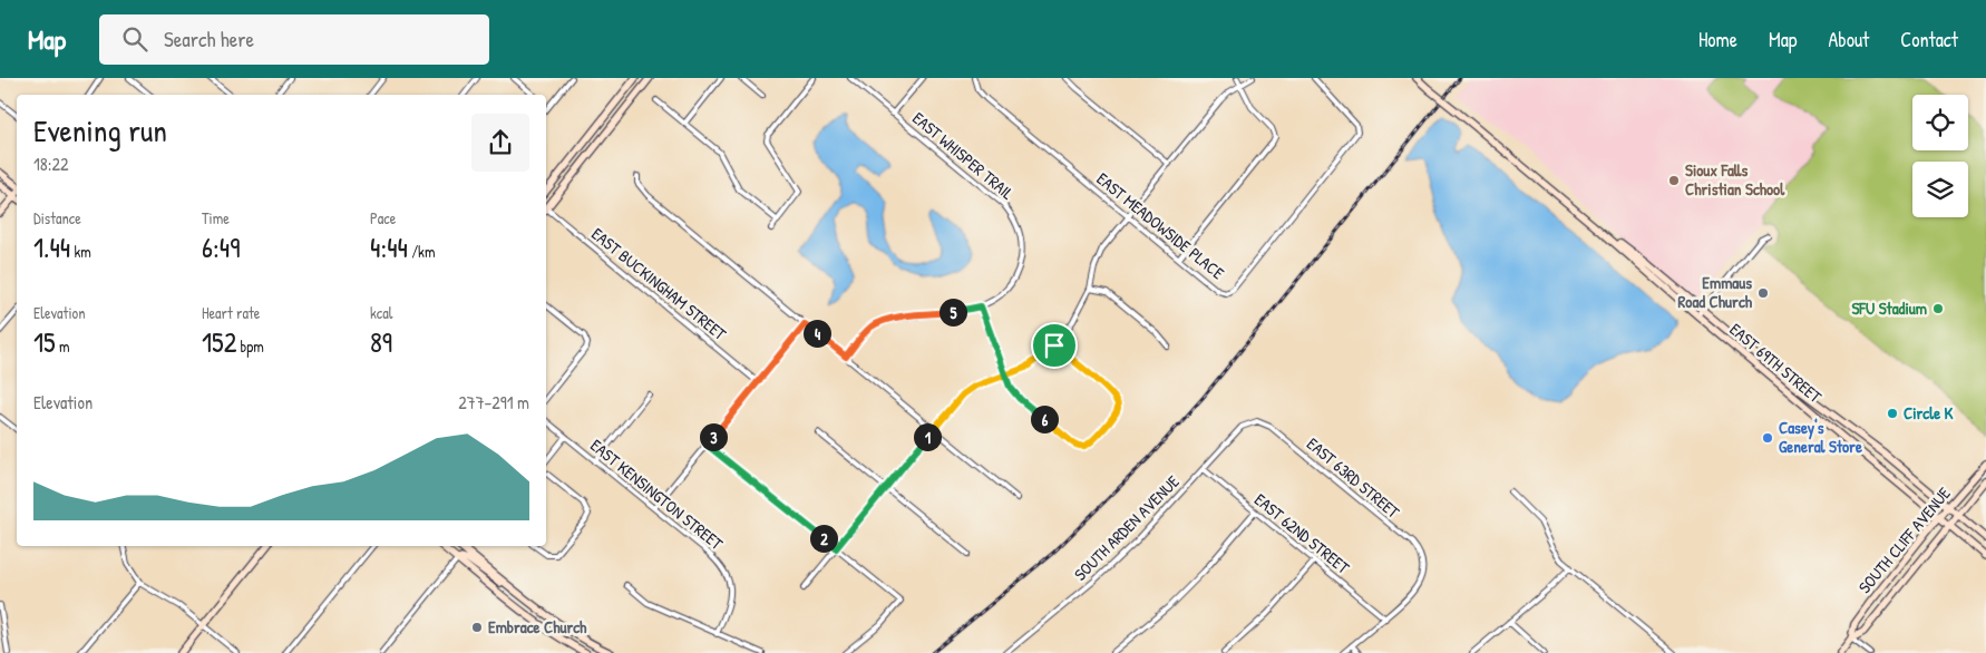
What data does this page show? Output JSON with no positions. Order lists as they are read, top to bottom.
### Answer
{
  "streets": {
    "main road": ["EAST 69TH STREET", "SOUTH CLIFF AVENUE"],
    "street": [
      "EAST WHISPER TRAIL",
      "EAST MEADOWSIDE PLACE",
      "EAST BUCKINGHAM STREET",
      "EAST 63RD STREET",
      "EAST KENSINGTON STREET",
      "SOUTH ARDEN AVENUE",
      "EAST 62ND STREET"
    ]
  },
  "crossings": [
    ["EAST 69TH STREET", "SOUTH CLIFF AVENUE"],
    ["EAST 63RD STREET", "SOUTH ARDEN AVENUE"],
    ["EAST 63RD STREET", "EAST 62ND STREET"],
    ["SOUTH ARDEN AVENUE", "EAST 62ND STREET"]
  ],
  "places": [
    "Sioux Falls Christian School",
    "Emmaus Road Church",
    "SFU Stadium",
    "Circle K",
    "Casey's General Store",
    "Embrace Church"
  ],
  "page": {
    "header": "Map",
    "search": "Search here",
    "nav": [
      "Home",
      "Map",
      "About",
      "Contact"
    ],
    "heading": ["Evening run", "18:22"],
    "stats": [
      ["Distance", "1.44 km"],
      ["Time", "6:49"],
      ["Pace", "4:44 /km"],
      ["Elevation", "15 m"],
      ["Heart rate", "152 bpm"],
      ["kcal", "89"]
    ],
    "pins": [
      "5",
      "4",
      "6",
      "1",
      "3",
      "2"
    ],
    "chart": ["Elevation", "277–291 m"]
  }
}
